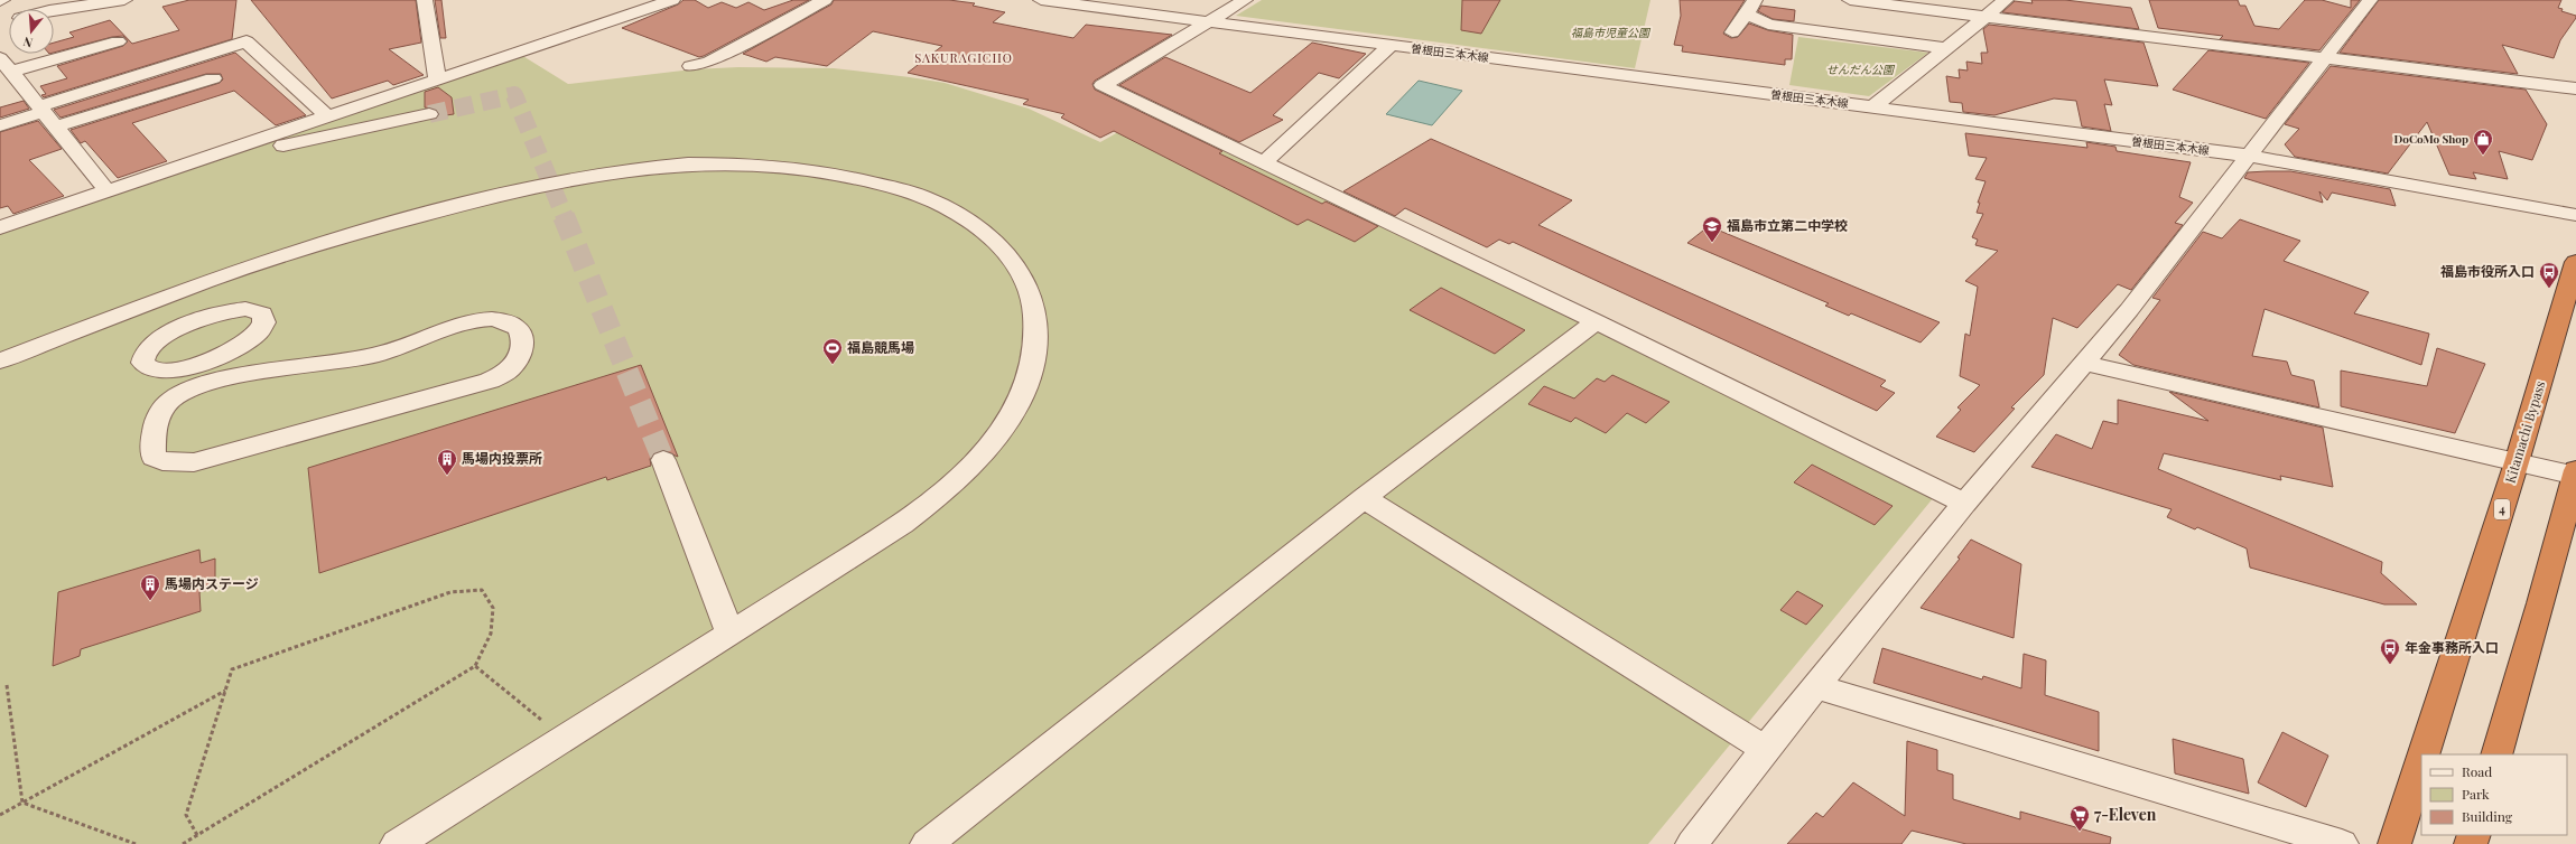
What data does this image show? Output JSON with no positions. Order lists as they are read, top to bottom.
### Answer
{
  "streets": {
    "highway": ["Kitamachi Bypass", "4"],
    "street": ["曽根田三本木線"]
  },
  "districts": ["SAKURAGICHO"],
  "parks": ["福島市児童公園", "せんだん公園"],
  "places": {
    "shop": ["DoCoMo Shop"],
    "school or university": ["福島市立第二中学校"],
    "bus stop": ["福島市役所入口", "年金事務所入口"],
    "sports": ["福島競馬場"],
    "building": ["馬場内投票所", "馬場内ステージ"],
    "supermarket": ["7-Eleven"]
  },
  "legend": ["Road", "Park", "Building"],
  "north": "bottom"
}
